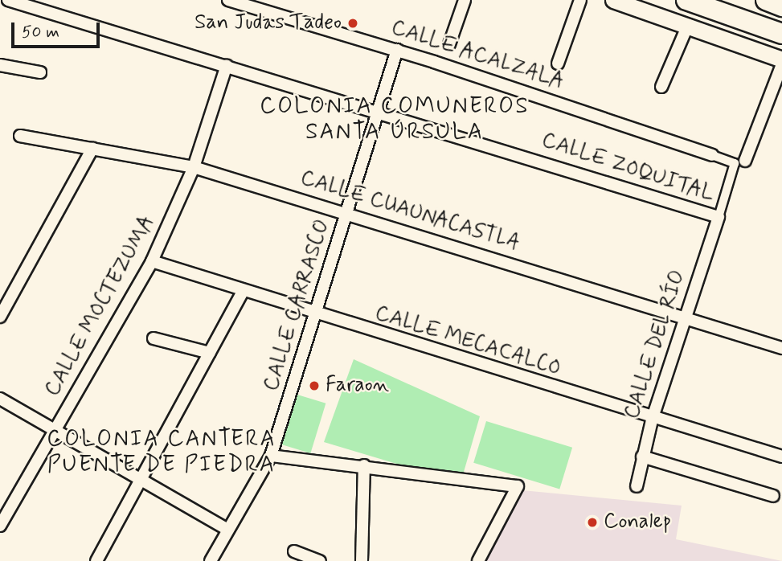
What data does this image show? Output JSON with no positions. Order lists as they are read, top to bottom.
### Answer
{
  "streets": {
    "street": [
      "CALLE ACALZALA",
      "CALLE ZOQUITAL",
      "CALLE CUAUNACASTLA",
      "CALLE CARRASCO",
      "CALLE MOCTEZUMA",
      "CALLE MECACALCO",
      "CALLE DEL RÍO"
    ]
  },
  "crossings": [
    ["CALLE ACALZALA", "CALLE CARRASCO"],
    ["CALLE ZOQUITAL", "CALLE CARRASCO"],
    ["CALLE ZOQUITAL", "CALLE MOCTEZUMA"],
    ["CALLE ZOQUITAL", "CALLE DEL RÍO"],
    ["CALLE CUAUNACASTLA", "CALLE CARRASCO"],
    ["CALLE CUAUNACASTLA", "CALLE MOCTEZUMA"],
    ["CALLE CUAUNACASTLA", "CALLE DEL RÍO"],
    ["CALLE CARRASCO", "CALLE MECACALCO"],
    ["CALLE MOCTEZUMA", "CALLE MECACALCO"],
    ["CALLE MECACALCO", "CALLE DEL RÍO"]
  ],
  "districts": ["COLONIA COMUNEROS SANTA ÚRSULA", "COLONIA CANTERA PUENTE DE PIEDRA"],
  "places": ["San Judas Tadeo", "Faraon", "Conalep"],
  "scale_bar": "50 m"
}
